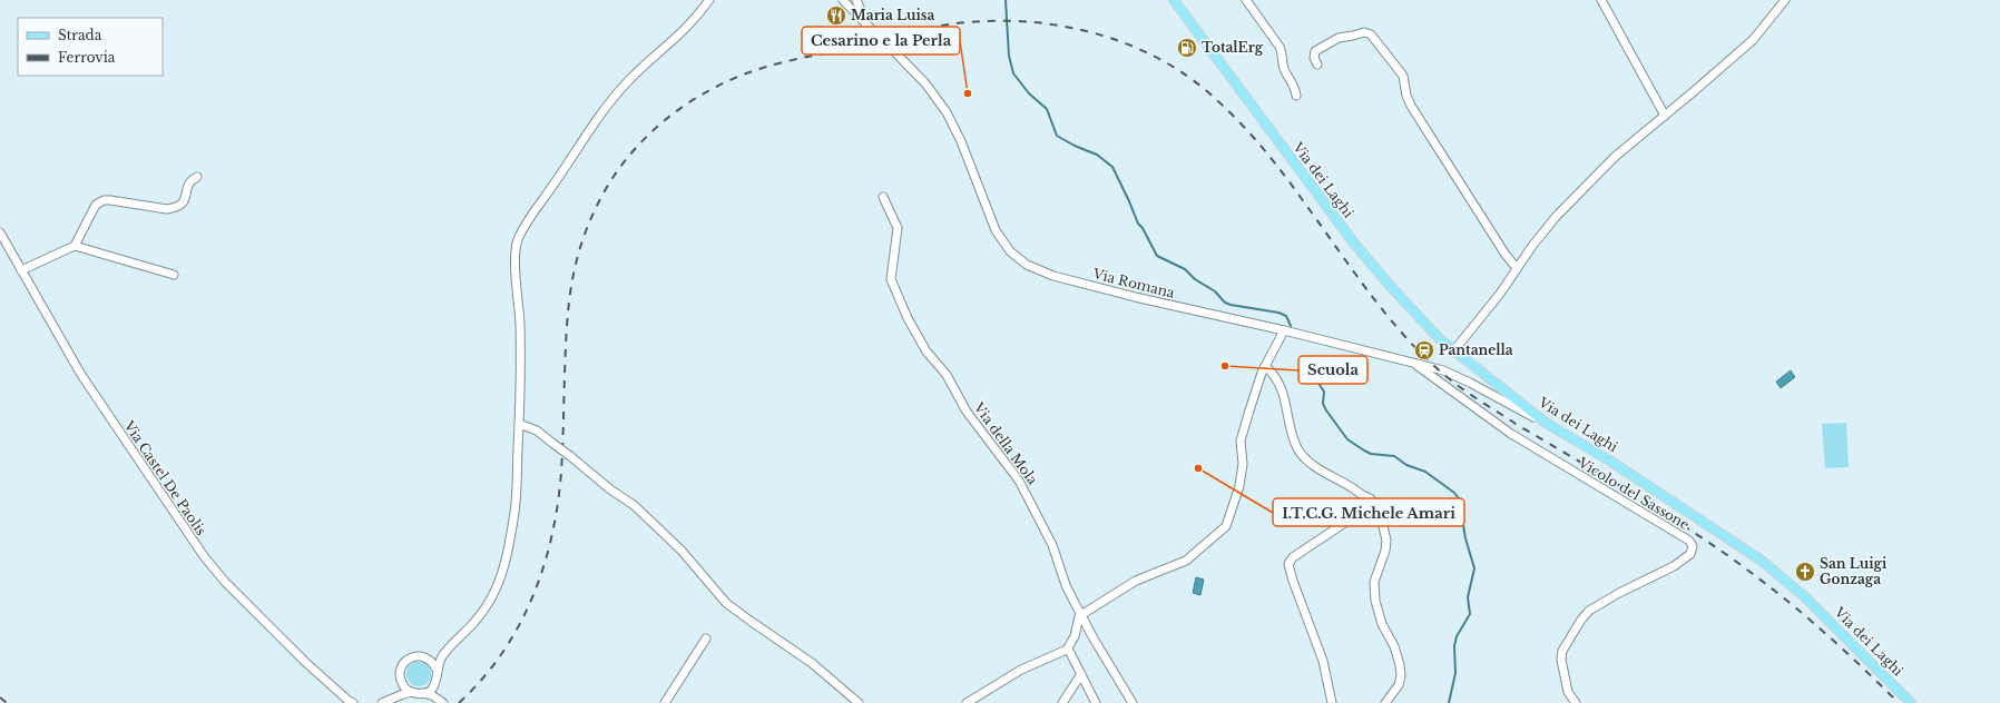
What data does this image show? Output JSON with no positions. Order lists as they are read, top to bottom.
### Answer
{
  "streets": {
    "main road": ["Via dei Laghi"],
    "street": [
      "Via Romana",
      "Via della Mola",
      "Via Castel De Paolis",
      "Vicolo del Sassone"
    ]
  },
  "crossings": [
    ["Via dei Laghi", "Via Romana"],
    ["Via Romana", "Vicolo del Sassone"]
  ],
  "places": {
    "restaurant": ["Maria Luisa"],
    "fuel station": ["TotalErg"],
    "other": ["Cesarino e la Perla", "Scuola", "I.T.C.G. Michele Amari"],
    "station": ["Pantanella"],
    "church": ["San Luigi Gonzaga"]
  },
  "legend": ["Strada", "Ferrovia"]
}
